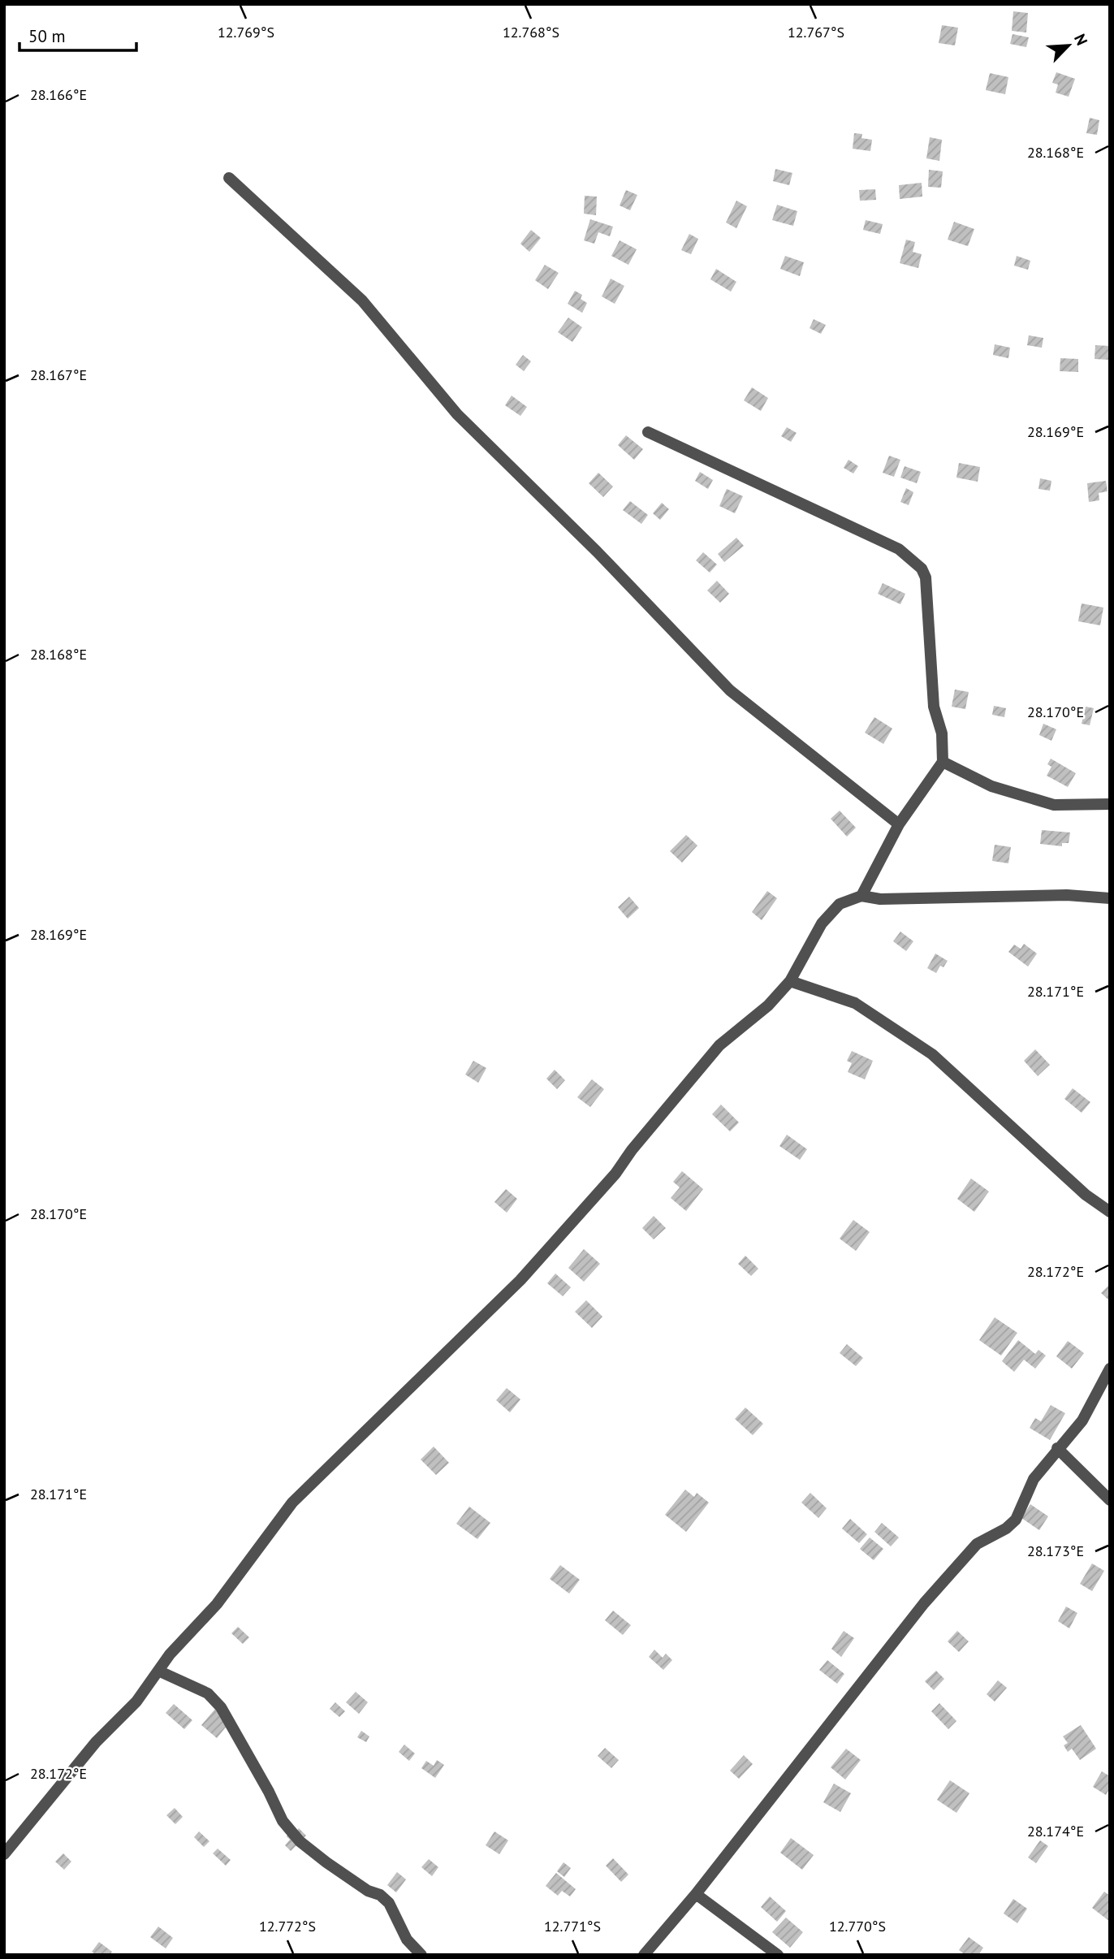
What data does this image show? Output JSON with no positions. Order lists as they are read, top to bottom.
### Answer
{
  "scale_bar": "50 m",
  "north": "top right",
  "coordinates": [
    "12.769°S",
    "12.768°S",
    "12.767°S",
    "28.166°E",
    "28.168°E",
    "28.167°E",
    "28.169°E",
    "28.170°E",
    "28.171°E",
    "28.172°E",
    "28.173°E",
    "28.174°E",
    "12.772°S",
    "12.771°S",
    "12.770°S"
  ]
}
